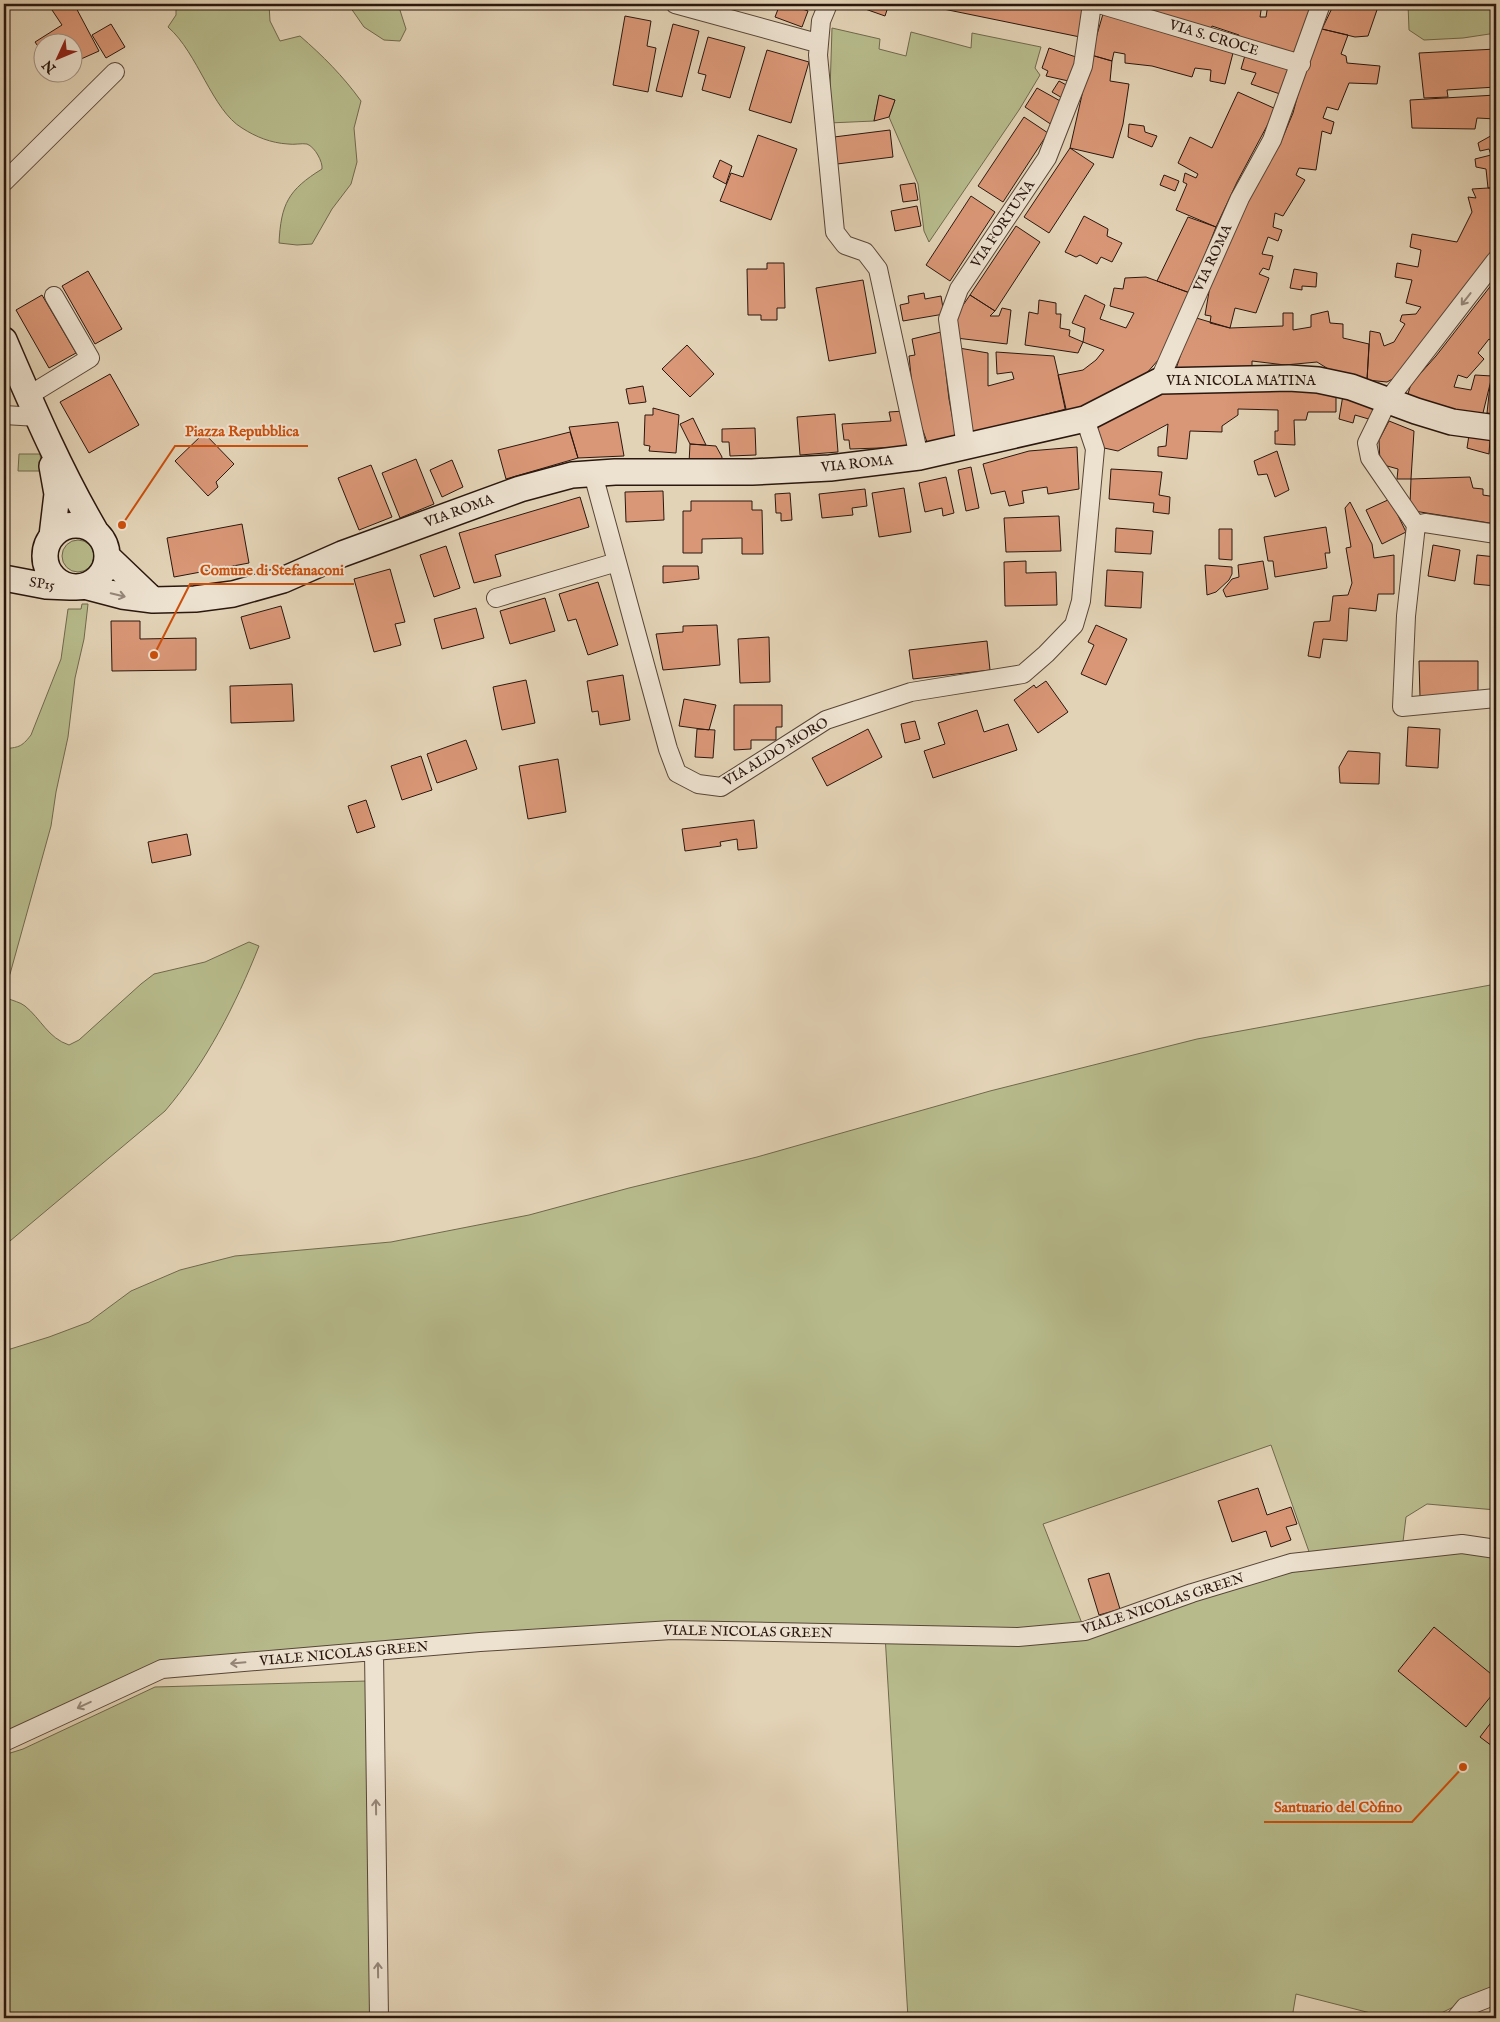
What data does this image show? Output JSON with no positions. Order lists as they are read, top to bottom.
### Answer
{
  "streets": {
    "street": [
      "VIA S. CROCE",
      "VIA FORTUNA",
      "VIA ROMA",
      "VIA NICOLA MATINA",
      "SP15",
      "VIA ALDO MORO",
      "VIALE NICOLAS GREEN"
    ]
  },
  "crossings": [
    ["VIA S. CROCE", "VIA ROMA"],
    ["VIA FORTUNA", "VIA ROMA"],
    ["VIA ROMA", "VIA NICOLA MATINA"],
    ["VIA ROMA", "SP15"],
    ["VIA ROMA", "VIA ALDO MORO"]
  ],
  "places": ["Piazza Repubblica", "Comune di Stefanaconi", "Santuario del Còfino"],
  "north": "bottom left"
}
